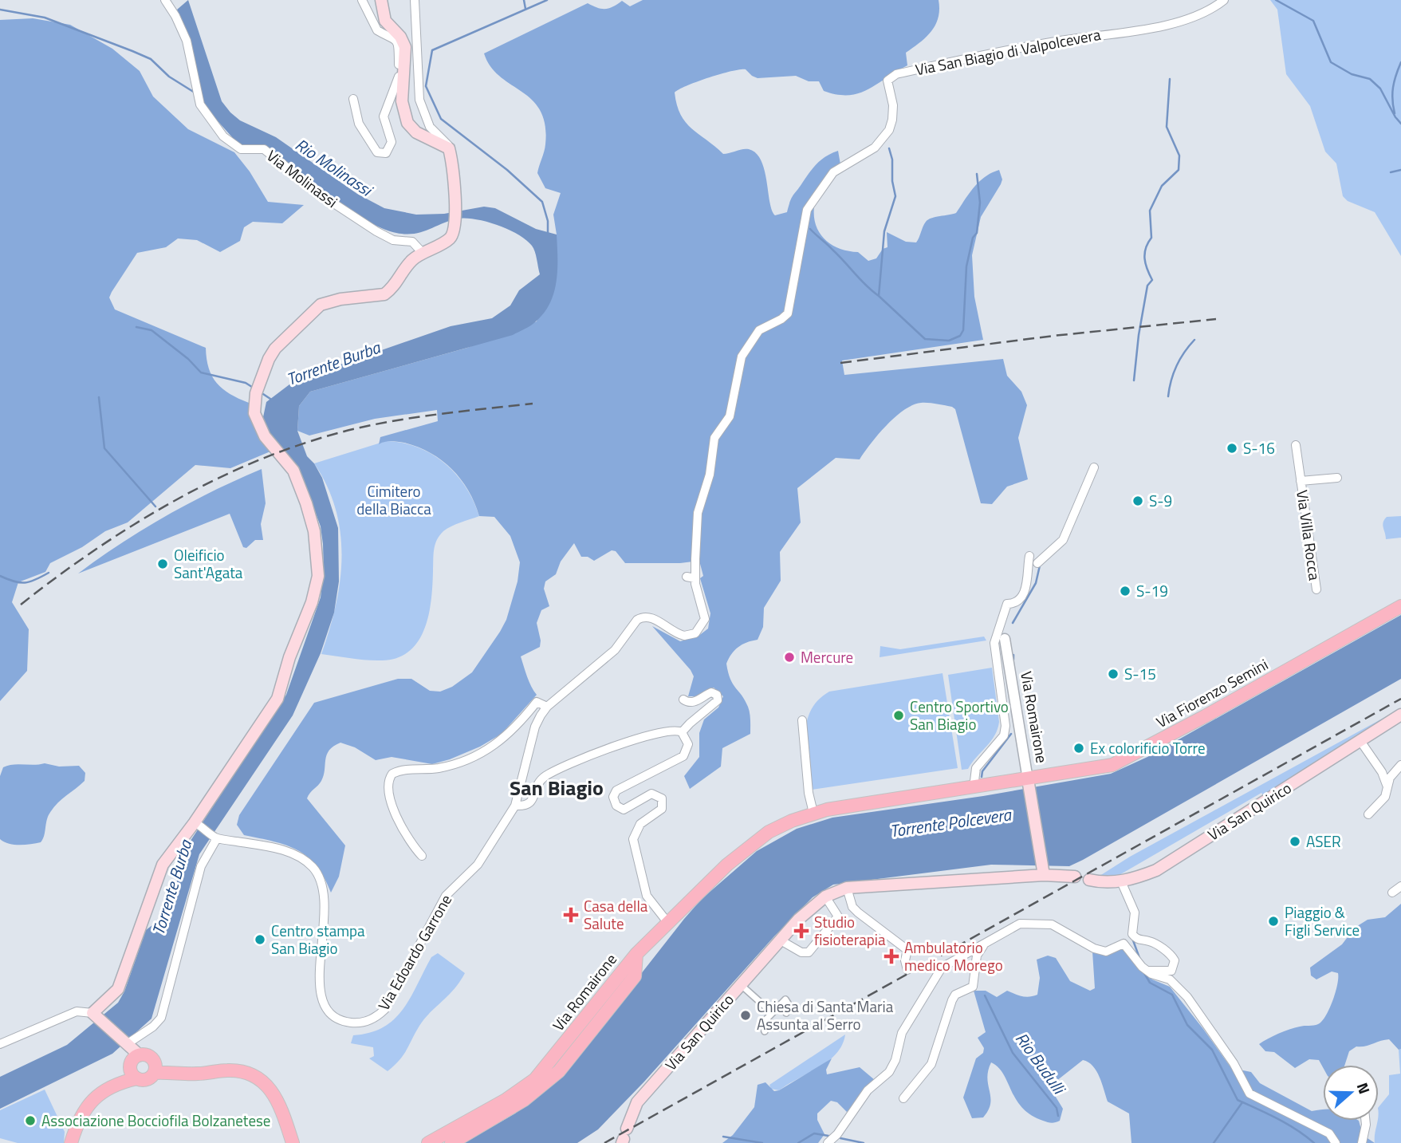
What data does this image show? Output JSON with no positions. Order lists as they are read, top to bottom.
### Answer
{
  "streets": {
    "main road": ["Via Fiorenzo Semini", "Via Romairone", "Via San Quirico"],
    "street": [
      "Via San Biagio di Valpolcevera",
      "Via Molinassi",
      "Via Villa Rocca",
      "Via Edoardo Garrone"
    ]
  },
  "crossings": [
    ["Via San Biagio di Valpolcevera", "Via Edoardo Garrone"],
    ["Via Fiorenzo Semini", "Via Romairone"]
  ],
  "districts": ["San Biagio"],
  "water": [
    "Rio Molinassi",
    "Torrente Burba",
    "Torrente Polcevera",
    "Rio Budulli"
  ],
  "parks": ["Cimitero della Biacca"],
  "places": {
    "other": [
      "S-16",
      "S-9",
      "Oleificio Sant'Agata",
      "S-19",
      "Mercure",
      "S-15",
      "Centro Sportivo San Biagio",
      "Ex colorificio Torre",
      "ASER",
      "Piaggio & Figli Service",
      "Centro stampa San Biagio",
      "Chiesa di Santa Maria Assunta al Serro",
      "Associazione Bocciofila Bolzanetese"
    ],
    "health": ["Casa della Salute", "Studio fisioterapia", "Ambulatorio medico Morego"]
  },
  "north": "right"
}
